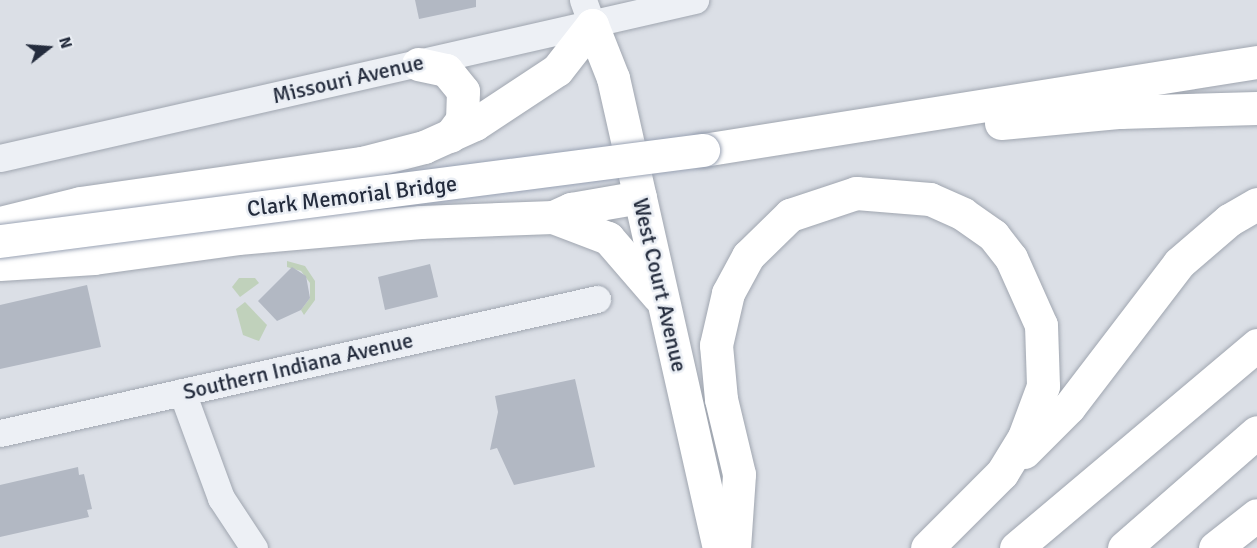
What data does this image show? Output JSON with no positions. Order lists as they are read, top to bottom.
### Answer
{
  "streets": {
    "main road": ["Clark Memorial Bridge", "West Court Avenue"],
    "street": ["Missouri Avenue", "Southern Indiana Avenue"]
  },
  "crossings": [
    ["Missouri Avenue", "West Court Avenue"]
  ],
  "north": "right"
}
